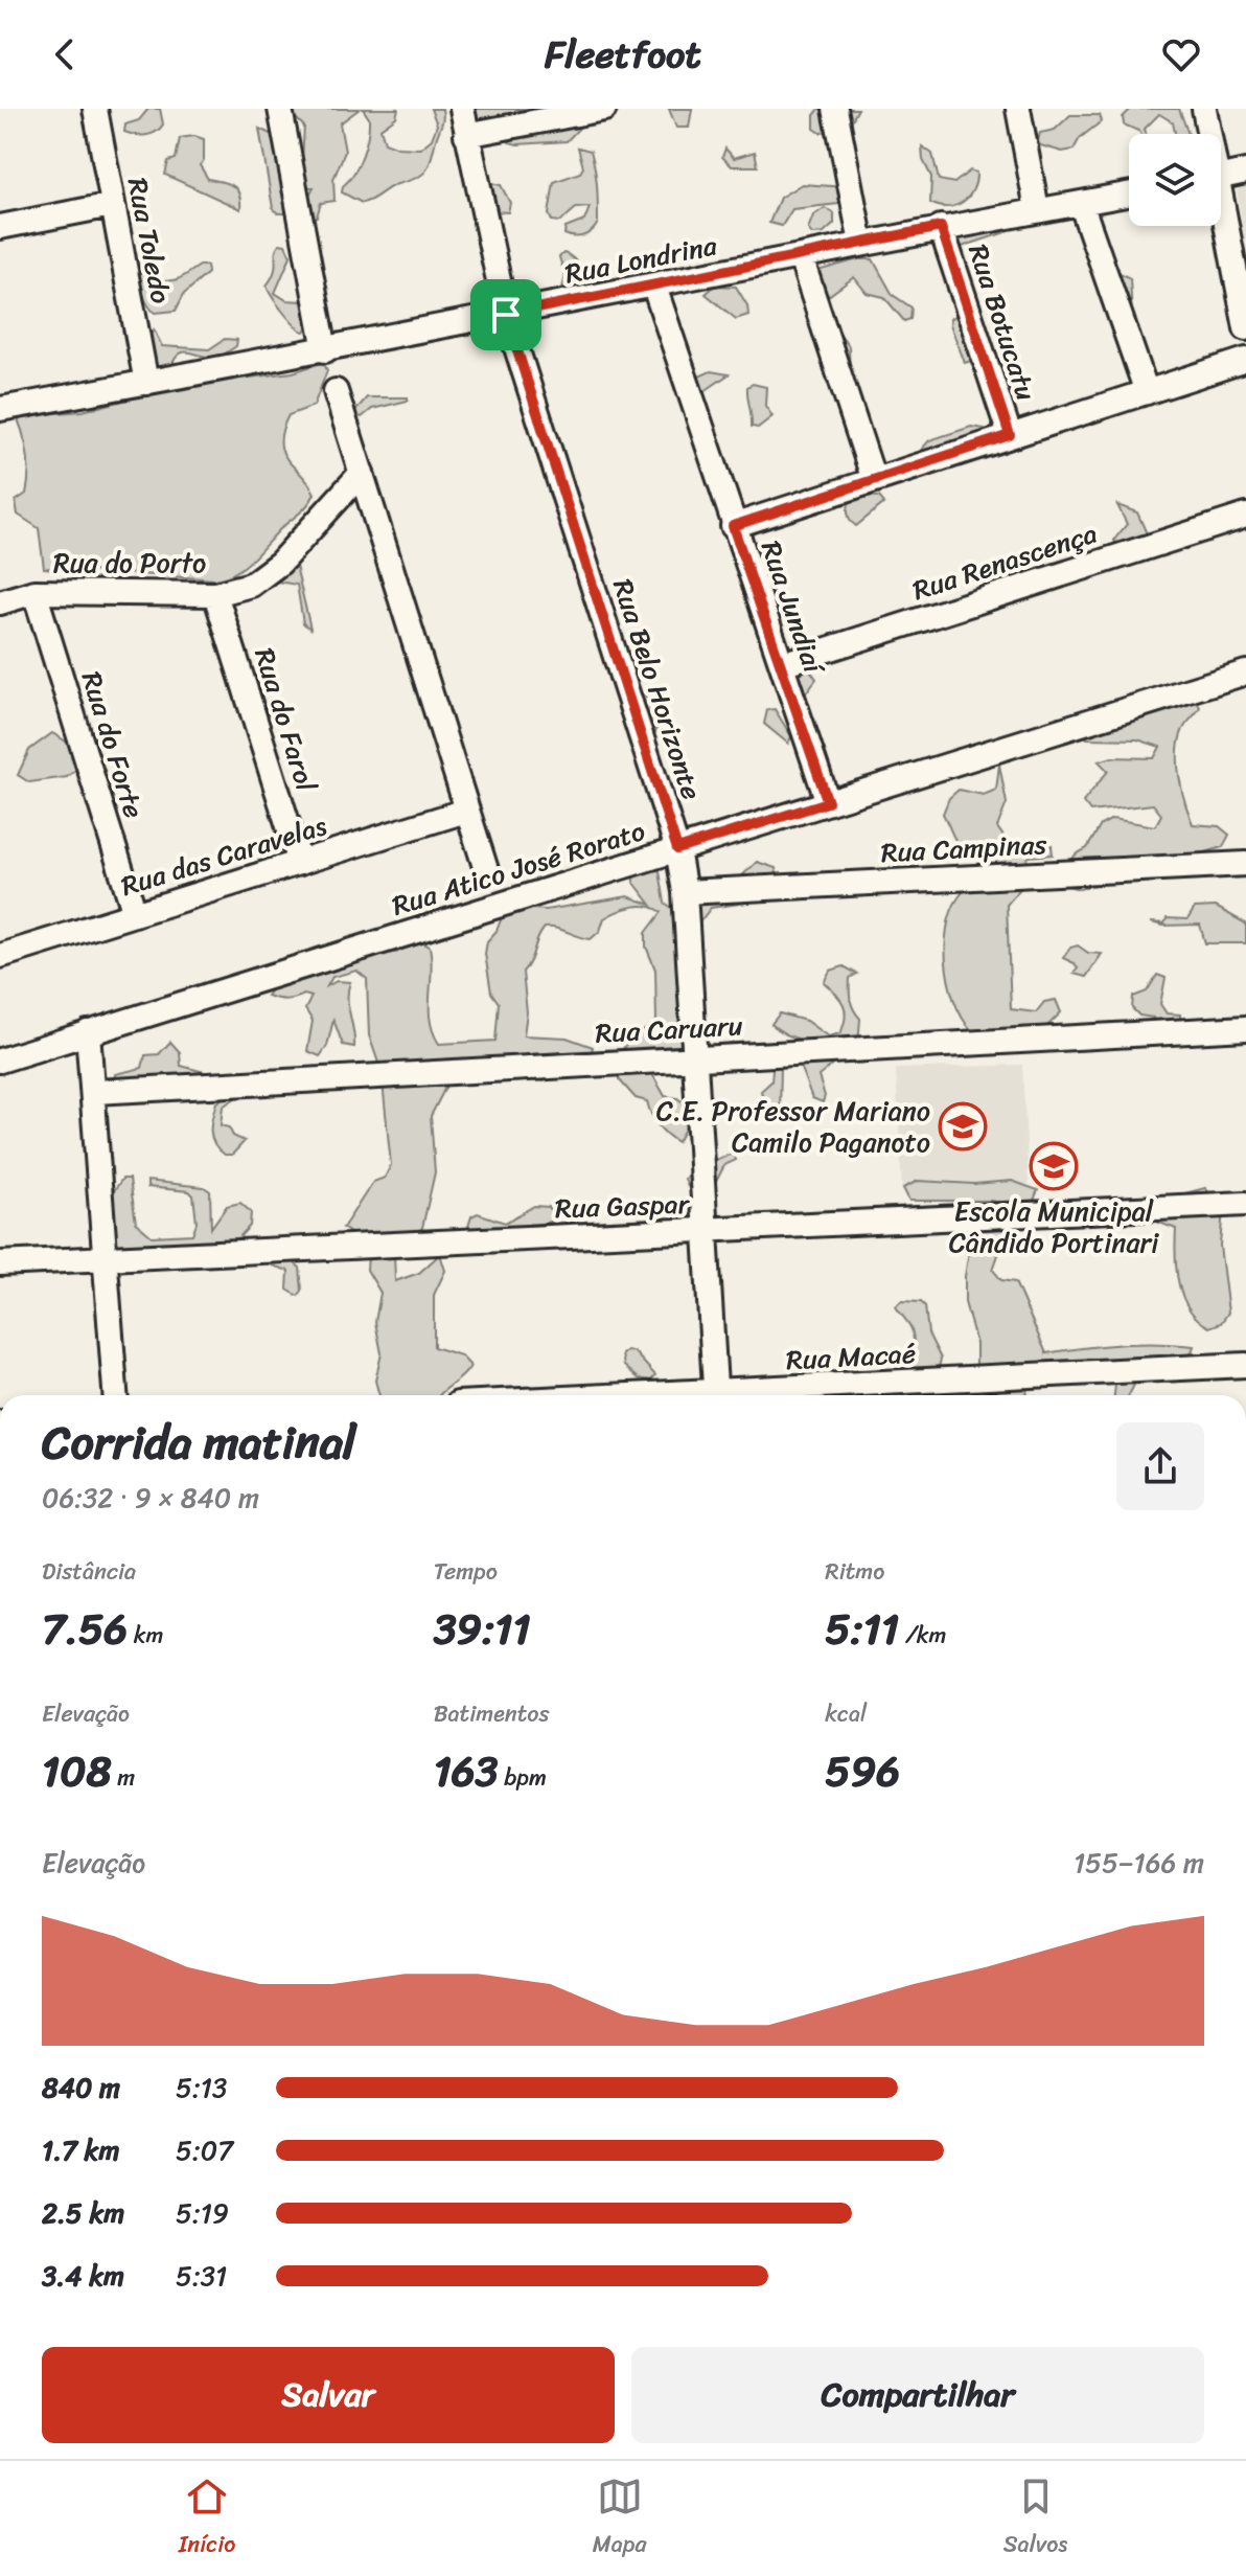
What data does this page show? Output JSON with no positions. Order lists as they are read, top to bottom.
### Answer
{
  "streets": {
    "street": [
      "Rua Toledo",
      "Rua Londrina",
      "Rua Botucatu",
      "Rua Renascença",
      "Rua do Porto",
      "Rua Jundiaí",
      "Rua Belo Horizonte",
      "Rua do Farol",
      "Rua do Forte",
      "Rua Campinas",
      "Rua das Caravelas",
      "Rua Atico José Rorato",
      "Rua Caruaru",
      "Rua Gaspar",
      "Rua Macaé"
    ]
  },
  "crossings": [
    ["Rua Toledo", "Rua Londrina"],
    ["Rua Londrina", "Rua Botucatu"],
    ["Rua Londrina", "Rua Jundiaí"],
    ["Rua Londrina", "Rua Belo Horizonte"],
    ["Rua Renascença", "Rua Jundiaí"],
    ["Rua do Porto", "Rua do Farol"],
    ["Rua do Porto", "Rua do Forte"],
    ["Rua Jundiaí", "Rua Atico José Rorato"],
    ["Rua Belo Horizonte", "Rua Campinas"],
    ["Rua Belo Horizonte", "Rua Atico José Rorato"],
    ["Rua Belo Horizonte", "Rua Caruaru"],
    ["Rua Belo Horizonte", "Rua Gaspar"],
    ["Rua do Farol", "Rua das Caravelas"],
    ["Rua do Forte", "Rua das Caravelas"]
  ],
  "places": {
    "school or university": ["C.E. Professor Mariano Camilo Paganoto", "Escola Municipal Cândido Portinari"]
  },
  "page": {
    "header": "Fleetfoot",
    "heading": ["Corrida matinal", "06:32 · 9 × 840 m"],
    "stats": [
      ["Distância", "7.56 km"],
      ["Tempo", "39:11"],
      ["Ritmo", "5:11 /km"],
      ["Elevação", "108 m"],
      ["Batimentos", "163 bpm"],
      ["kcal", "596"]
    ],
    "chart": ["Elevação", "155–166 m"],
    "list": [
      {
        "name": "840 m",
        "note": "5:13"
      },
      {
        "name": "1.7 km",
        "note": "5:07"
      },
      {
        "name": "2.5 km",
        "note": "5:19"
      },
      {
        "name": "3.4 km",
        "note": "5:31"
      }
    ],
    "buttons": ["Salvar", "Compartilhar"],
    "tabs": ["Início", "Mapa", "Salvos"]
  }
}
